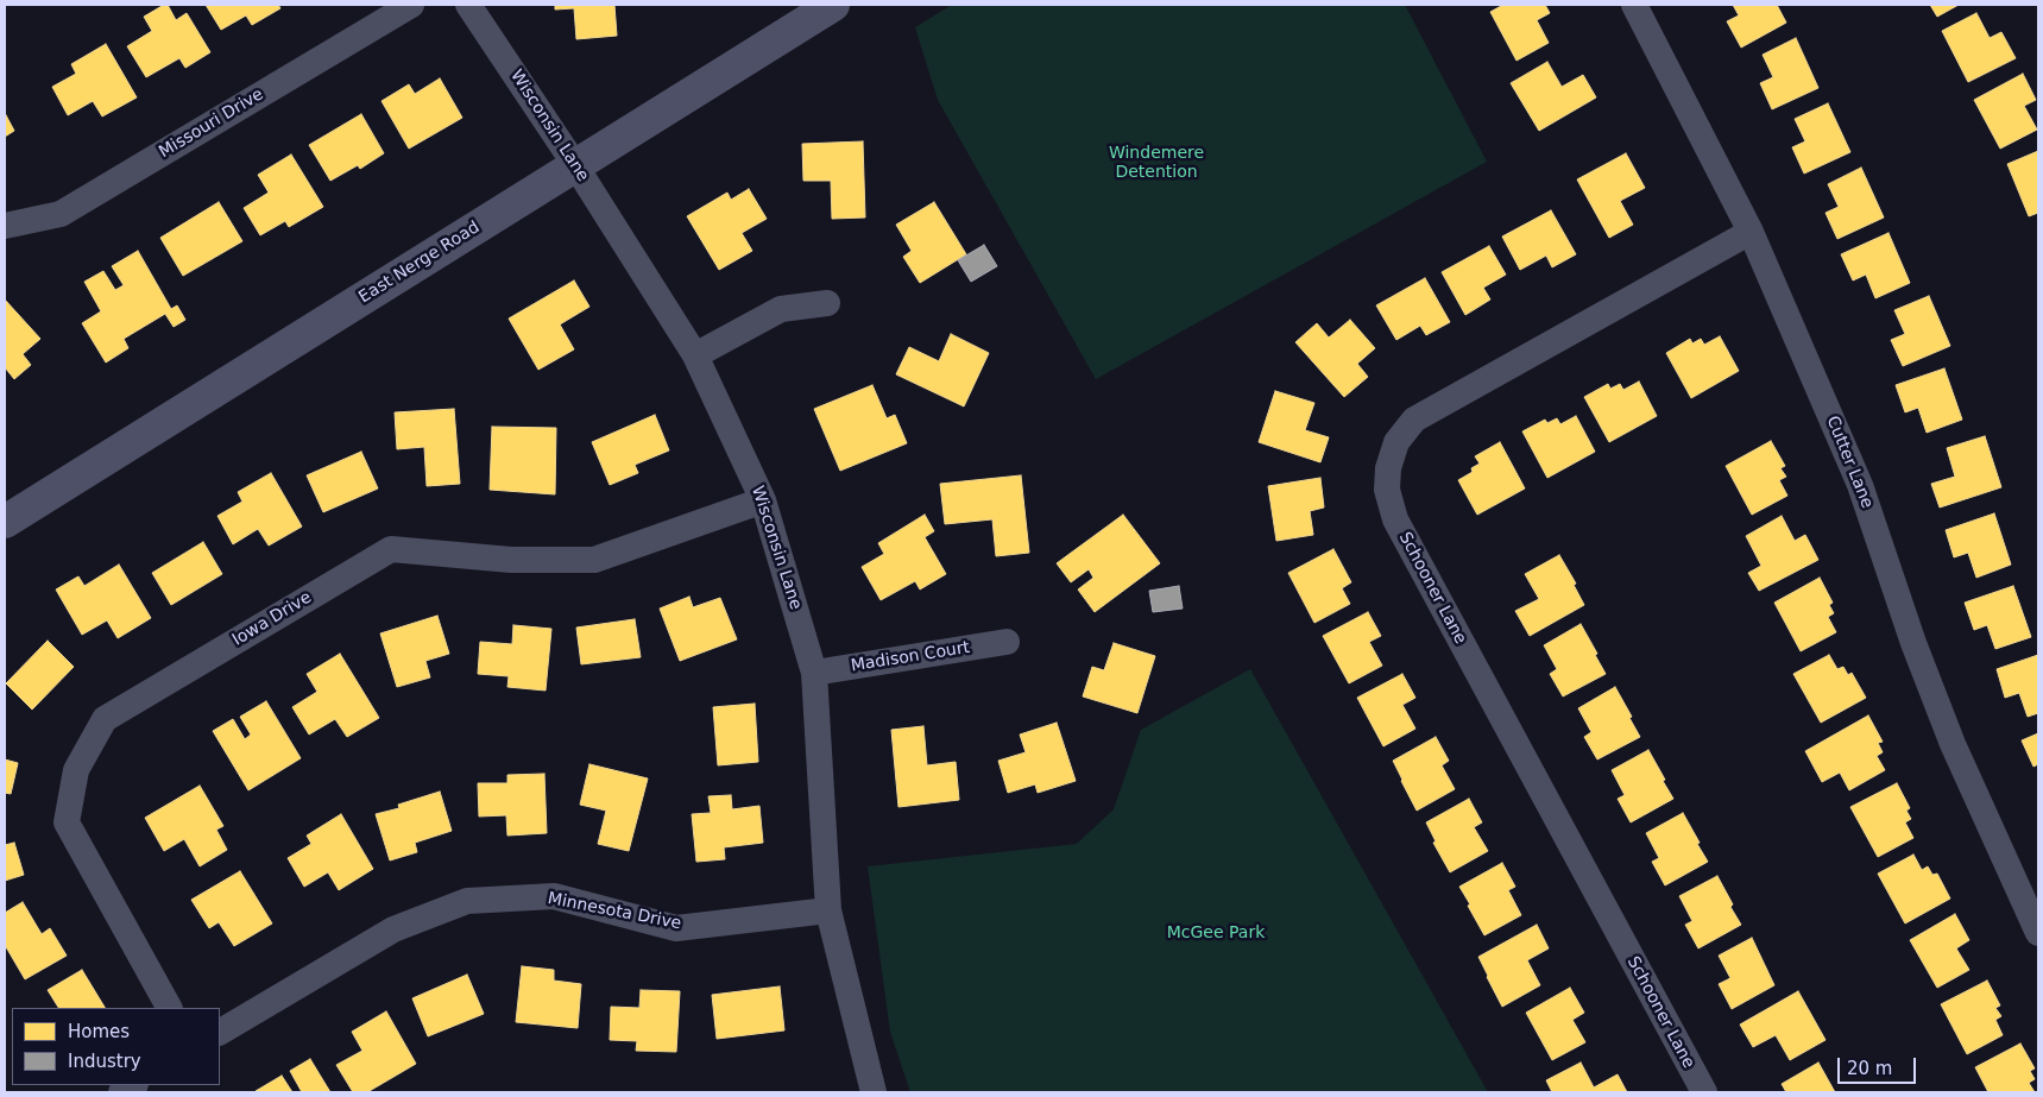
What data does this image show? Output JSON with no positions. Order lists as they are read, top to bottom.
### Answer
{
  "streets": {
    "main road": ["East Nerge Road"],
    "street": [
      "Missouri Drive",
      "Wisconsin Lane",
      "Cutter Lane",
      "Schooner Lane",
      "Iowa Drive",
      "Madison Court",
      "Minnesota Drive"
    ]
  },
  "crossings": [
    ["Wisconsin Lane", "East Nerge Road"],
    ["Wisconsin Lane", "Iowa Drive"],
    ["Wisconsin Lane", "Madison Court"],
    ["Wisconsin Lane", "Minnesota Drive"],
    ["Cutter Lane", "Schooner Lane"]
  ],
  "parks": ["Windemere Detention", "McGee Park"],
  "legend": ["Homes", "Industry"],
  "scale_bar": "20 m"
}
